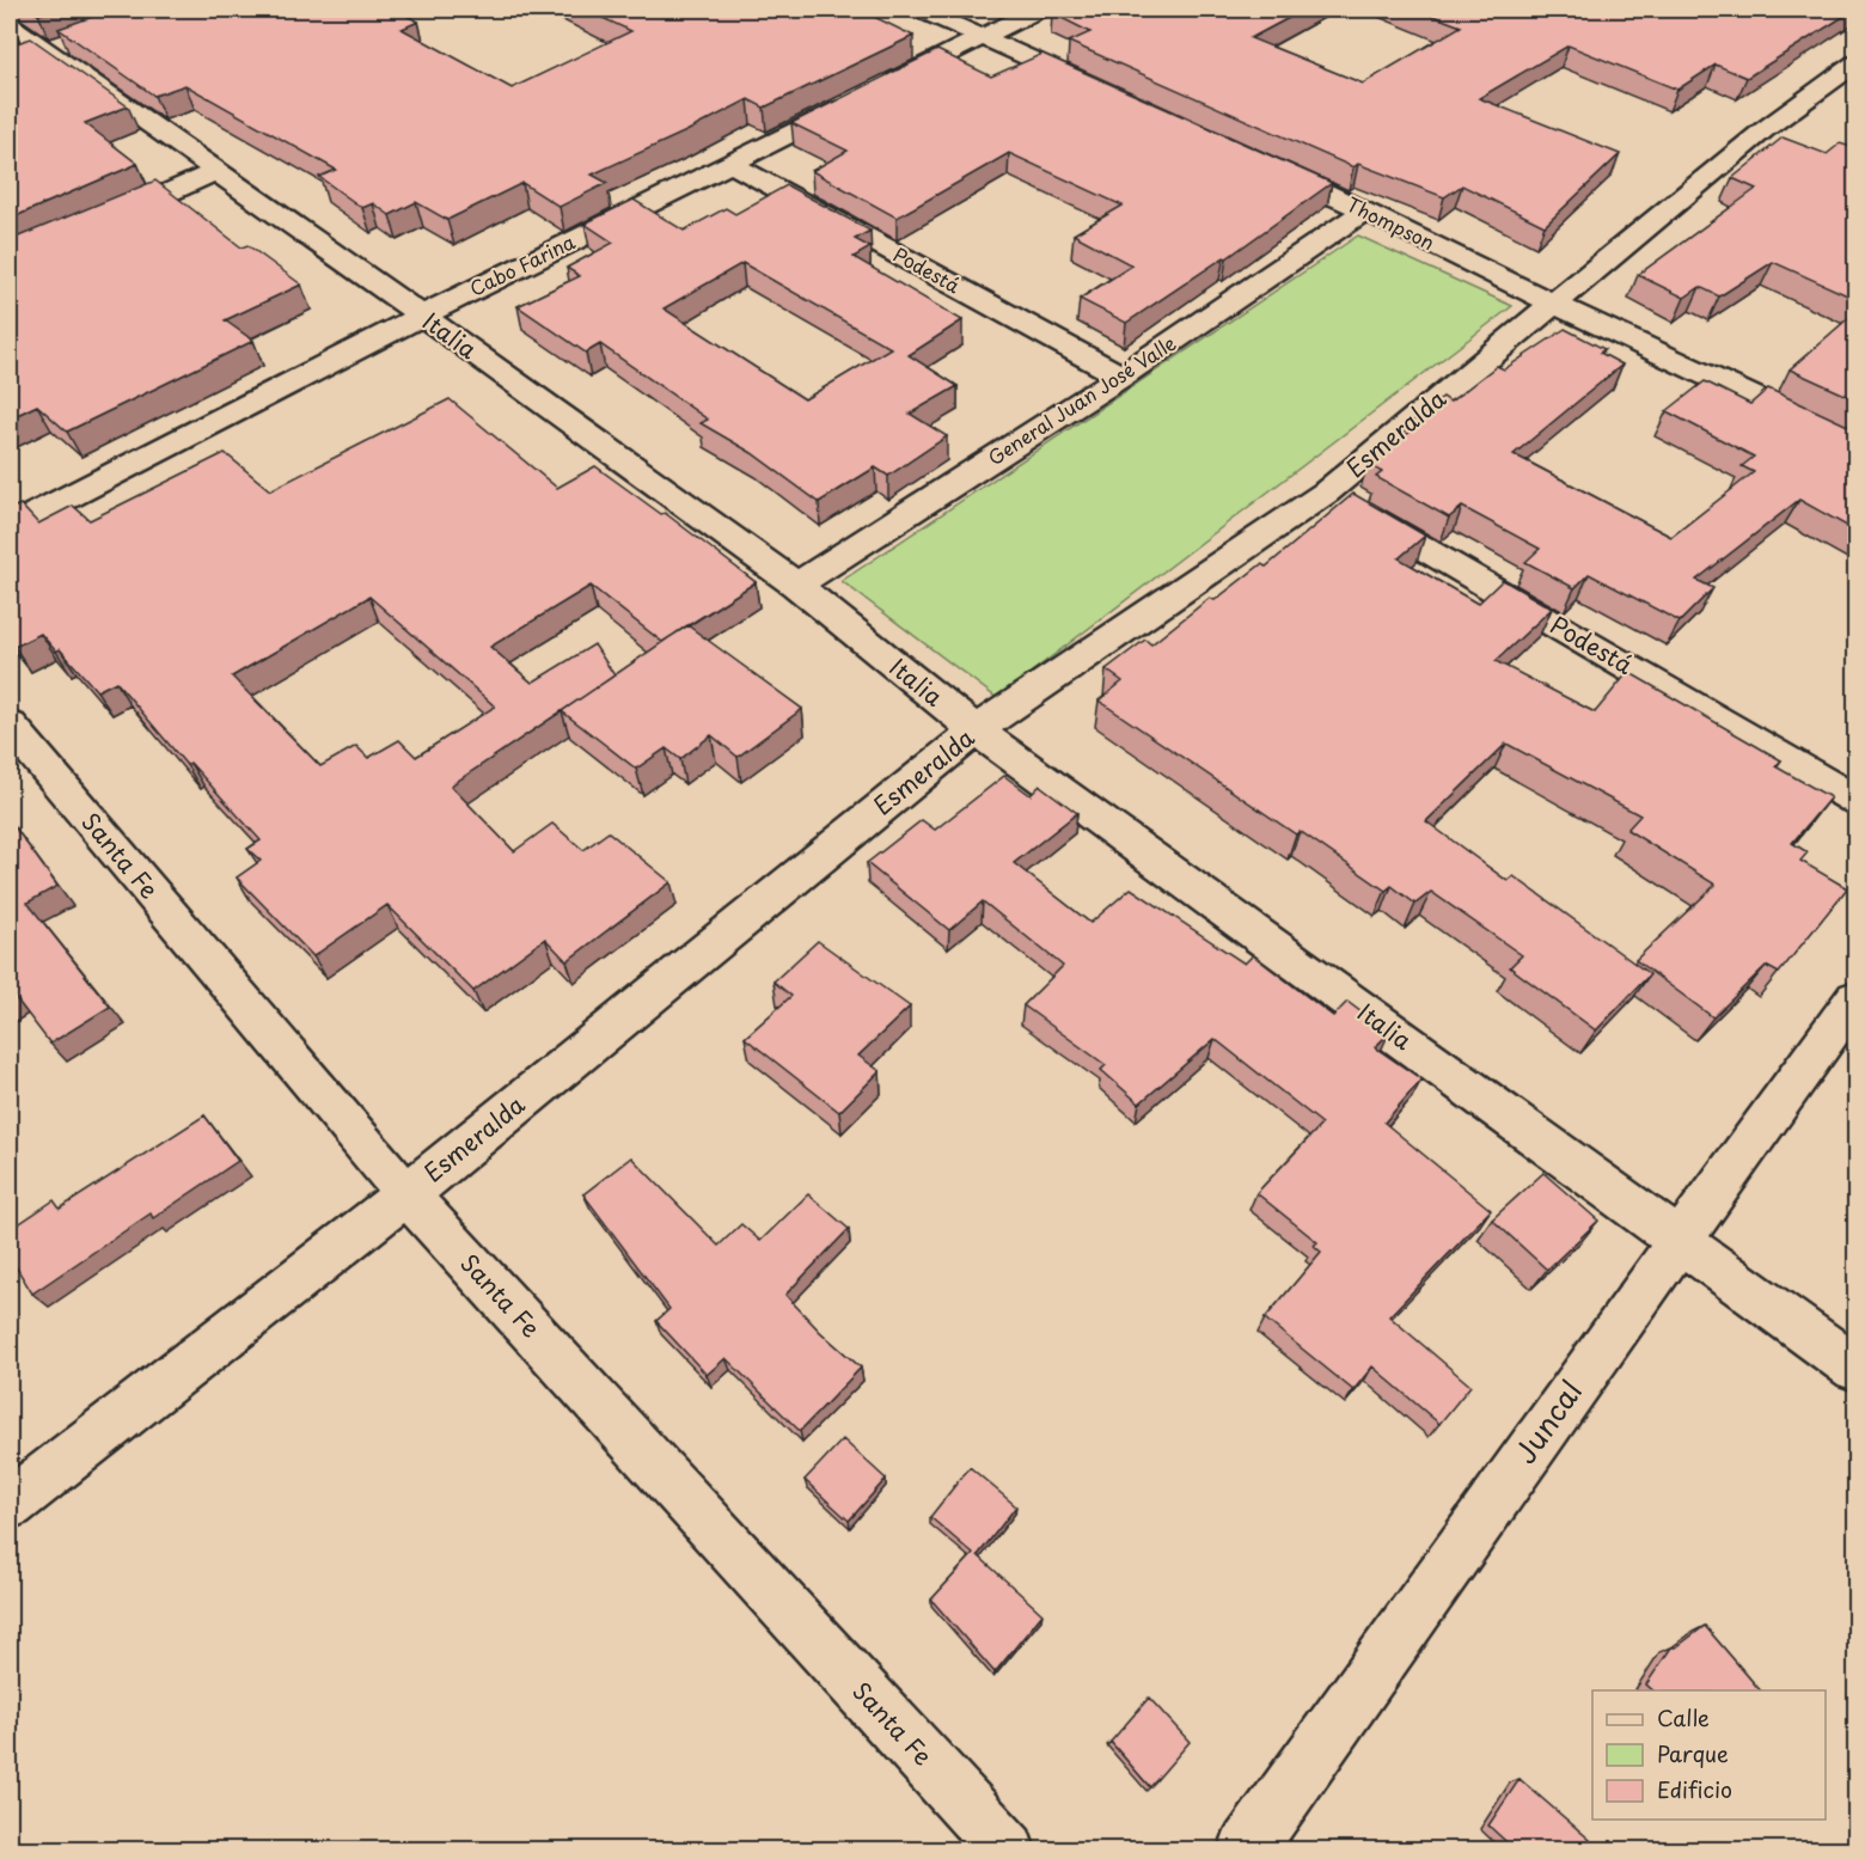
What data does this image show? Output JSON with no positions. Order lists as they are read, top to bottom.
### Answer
{
  "streets": {
    "street": [
      "Thompson",
      "Cabo Farina",
      "Podestá",
      "Italia",
      "General Juan José Valle",
      "Esmeralda",
      "Santa Fe",
      "Juncal"
    ]
  },
  "crossings": [
    ["Thompson", "General Juan José Valle"],
    ["Thompson", "Esmeralda"],
    ["Cabo Farina", "Podestá"],
    ["Cabo Farina", "Italia"],
    ["Podestá", "General Juan José Valle"],
    ["Podestá", "Esmeralda"],
    ["Italia", "General Juan José Valle"],
    ["Italia", "Esmeralda"],
    ["Italia", "Juncal"],
    ["Esmeralda", "Santa Fe"]
  ],
  "legend": ["Calle", "Parque", "Edificio"]
}
